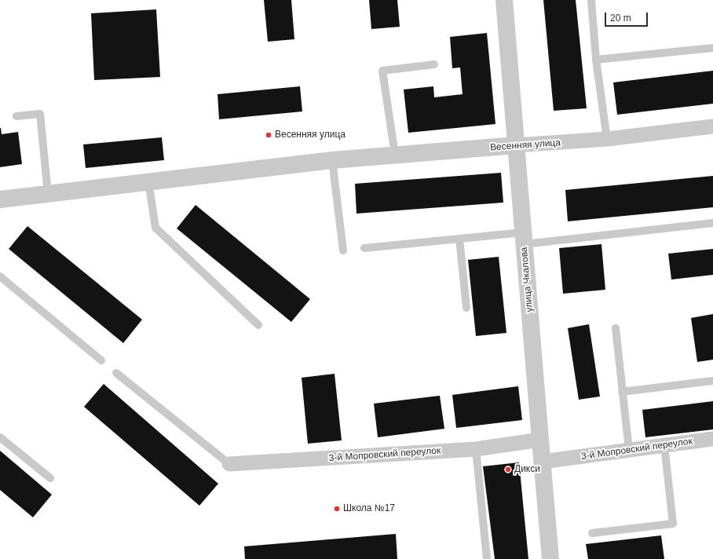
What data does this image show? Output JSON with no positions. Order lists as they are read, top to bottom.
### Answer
{
  "streets": {
    "street": ["Весенняя улица", "улица Чкалова", "3-й Мопровский переулок"]
  },
  "crossings": [
    ["Весенняя улица", "улица Чкалова"],
    ["улица Чкалова", "3-й Мопровский переулок"]
  ],
  "places": ["Весенняя улица", "Дикси", "Школа №17"],
  "scale_bar": "20 m"
}
